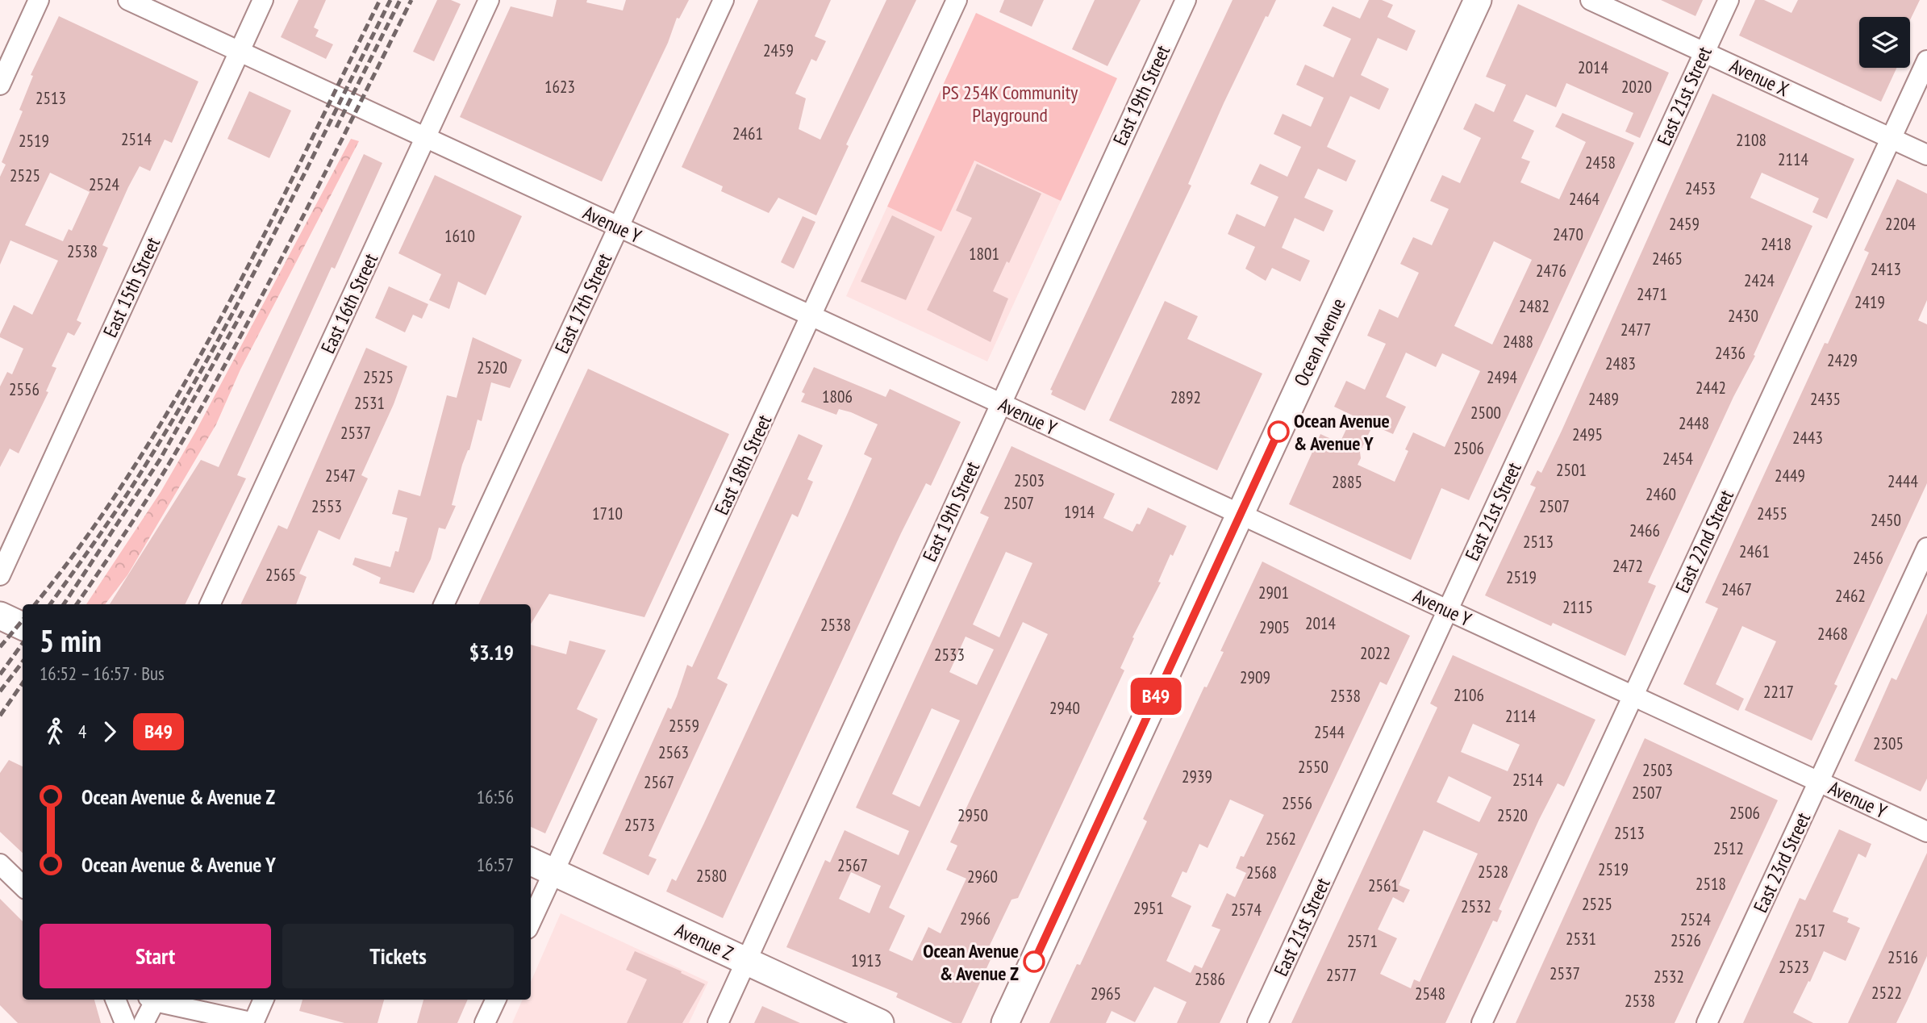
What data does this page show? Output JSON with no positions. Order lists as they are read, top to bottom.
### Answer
{
  "streets": {
    "main road": ["Ocean Avenue", "Avenue Z"],
    "street": [
      "Avenue X",
      "East 19th Street",
      "East 21st Street",
      "Avenue Y",
      "East 15th Street",
      "East 16th Street",
      "East 17th Street",
      "East 18th Street",
      "East 22nd Street",
      "East 23rd Street"
    ]
  },
  "crossings": [
    ["Avenue X", "East 21st Street"],
    ["Avenue X", "East 22nd Street"],
    ["East 19th Street", "Avenue Y"],
    ["East 19th Street", "Avenue Z"],
    ["East 21st Street", "Avenue Y"],
    ["Avenue Y", "East 15th Street"],
    ["Avenue Y", "East 16th Street"],
    ["Avenue Y", "East 17th Street"],
    ["Avenue Y", "Ocean Avenue"],
    ["Avenue Y", "East 18th Street"],
    ["Avenue Y", "East 22nd Street"],
    ["Avenue Y", "East 23rd Street"],
    ["East 18th Street", "Avenue Z"]
  ],
  "parks": ["PS 254K Community Playground"],
  "places": ["Ocean Avenue & Avenue Y", "Ocean Avenue & Avenue Z"],
  "lines": ["bus line B49"],
  "house_numbers": [
    "2459",
    "2014",
    "1623",
    "2020",
    "2513",
    "2461",
    "2514",
    "2108",
    "2519",
    "2114",
    "2458",
    "2525",
    "2524",
    "2453",
    "2464",
    "2459",
    "2204",
    "2470",
    "1610",
    "2418",
    "2538",
    "1801",
    "2465",
    "2413",
    "2476",
    "2424",
    "2471",
    "2419",
    "2482",
    "2430",
    "2477",
    "2488",
    "2436",
    "2429",
    "2483",
    "2520",
    "2525",
    "2494",
    "2442",
    "2556",
    "1806",
    "2892",
    "2489",
    "2435",
    "2531",
    "2500",
    "2448",
    "2537",
    "2495",
    "2443",
    "2506",
    "2454",
    "2501",
    "2547",
    "2449",
    "2503",
    "2444",
    "2885",
    "2460",
    "2507",
    "2553",
    "2507",
    "1914",
    "1710",
    "2455",
    "2450",
    "2466",
    "2513",
    "2461",
    "2456",
    "2472",
    "2565",
    "2519",
    "2467",
    "2901",
    "2462",
    "2115",
    "2014",
    "2538",
    "2905",
    "2468",
    "2022",
    "2533",
    "2909",
    "2217",
    "2106",
    "2538",
    "2940",
    "2114",
    "2559",
    "2544",
    "2305",
    "2563",
    "2550",
    "2503",
    "2939",
    "2514",
    "2567",
    "2507",
    "2556",
    "2506",
    "2950",
    "2520",
    "2573",
    "2513",
    "2562",
    "2512",
    "2567",
    "2519",
    "2528",
    "2568",
    "2580",
    "2960",
    "2518",
    "2561",
    "2525",
    "2532",
    "2951",
    "2574",
    "2966",
    "2524",
    "2517",
    "2531",
    "2526",
    "2571",
    "2516",
    "1913",
    "2523",
    "2537",
    "2577",
    "2532",
    "2586",
    "2522",
    "2965",
    "2548",
    "2538"
  ],
  "page": {
    "on_map": "B49",
    "heading": ["5 min", "16:52 – 16:57 · Bus", "$3.19"],
    "legs": ["4", "B49"],
    "list": [
      {
        "name": "Ocean Avenue & Avenue Z",
        "value": "16:56"
      },
      {
        "name": "Ocean Avenue & Avenue Y",
        "value": "16:57"
      }
    ],
    "buttons": ["Start", "Tickets"]
  }
}
